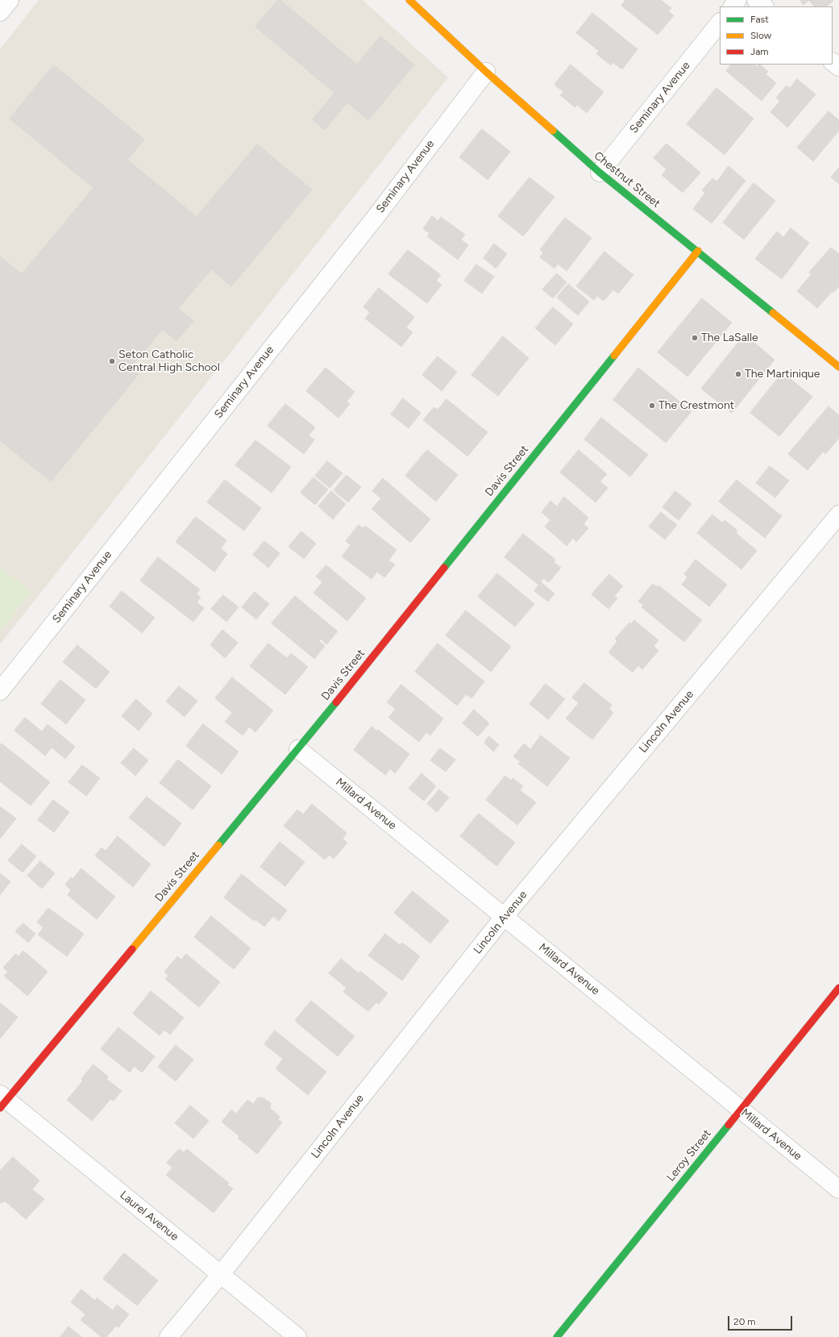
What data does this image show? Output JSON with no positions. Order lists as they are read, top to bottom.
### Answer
{
  "streets": {
    "street": [
      "Seminary Avenue",
      "Chestnut Street",
      "Davis Street",
      "Lincoln Avenue",
      "Millard Avenue",
      "Leroy Street",
      "Laurel Avenue"
    ]
  },
  "crossings": [
    ["Seminary Avenue", "Chestnut Street"],
    ["Chestnut Street", "Davis Street"],
    ["Davis Street", "Millard Avenue"],
    ["Davis Street", "Laurel Avenue"],
    ["Lincoln Avenue", "Millard Avenue"],
    ["Lincoln Avenue", "Laurel Avenue"],
    ["Millard Avenue", "Leroy Street"]
  ],
  "places": [
    "The LaSalle",
    "Seton Catholic Central High School",
    "The Martinique",
    "The Crestmont"
  ],
  "legend": ["Fast", "Slow", "Jam"],
  "scale_bar": "20 m"
}
